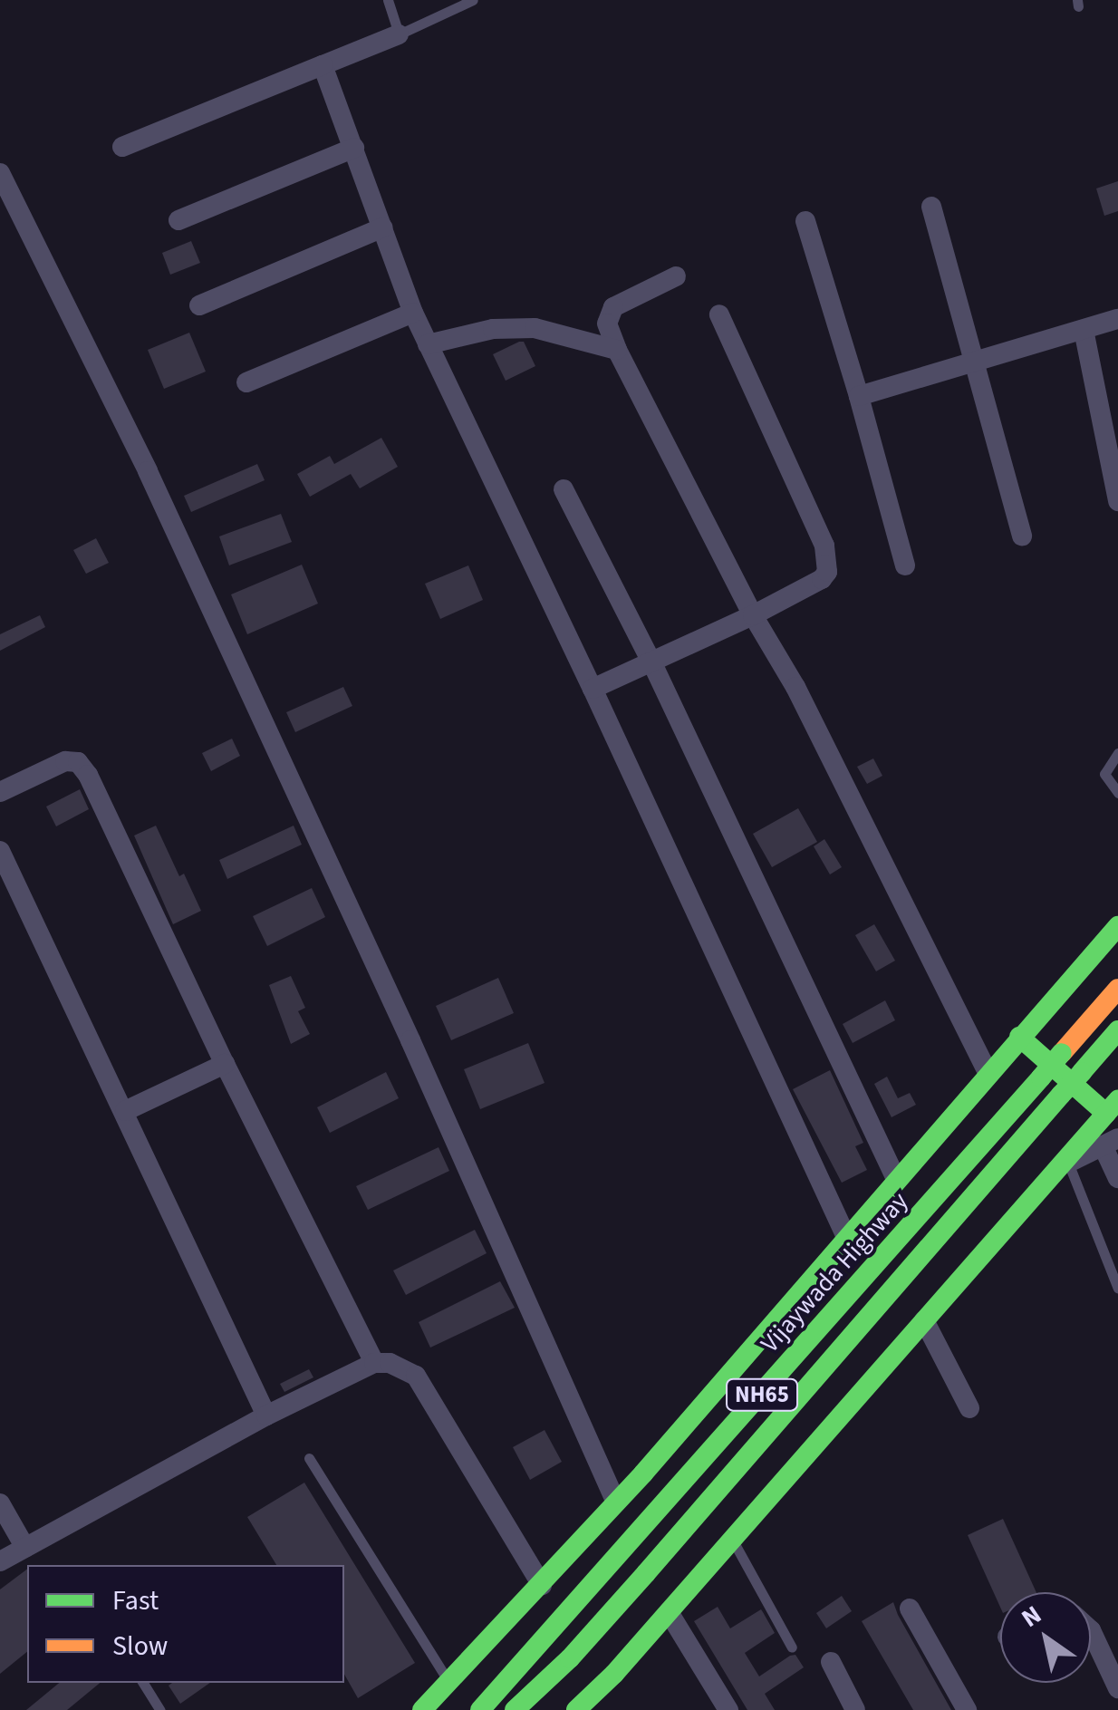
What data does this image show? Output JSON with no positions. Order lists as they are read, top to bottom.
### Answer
{
  "streets": {
    "main road": ["Vijaywada Highway", "NH65"]
  },
  "legend": ["Fast", "Slow"],
  "north": "top left"
}
